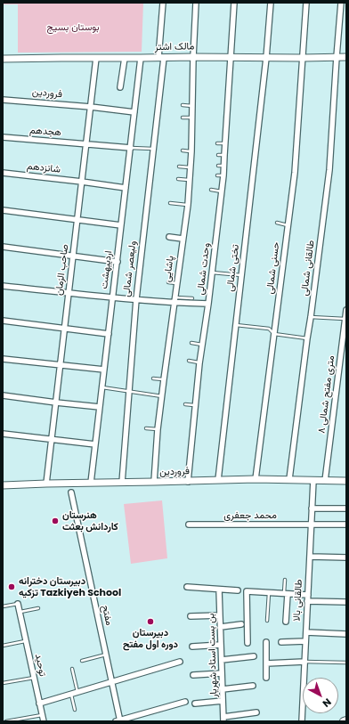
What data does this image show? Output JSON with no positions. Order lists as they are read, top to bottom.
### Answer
{
  "streets": {
    "street": [
      "مالک اشتر",
      "فروردین",
      "هجدهم",
      "شانزدهم",
      "تختی شمالی",
      "حسنی شمالی",
      "طالقانی شمالی",
      "ولیعصر شمالی",
      "پاشایی",
      "وحدت شمالی",
      "صاحب الزمان",
      "اردیبهشت",
      "۸ متری مفتح شمالی",
      "محمد جعفری",
      "طالقانی بالا",
      "مفتح",
      "بن بست استاد شهریار",
      "توحید"
    ]
  },
  "crossings": [
    ["مالک اشتر", "تختی شمالی"],
    ["مالک اشتر", "حسنی شمالی"],
    ["مالک اشتر", "طالقانی شمالی"],
    ["مالک اشتر", "ولیعصر شمالی"],
    ["مالک اشتر", "پاشایی"],
    ["مالک اشتر", "وحدت شمالی"],
    ["مالک اشتر", "صاحب الزمان"],
    ["مالک اشتر", "اردیبهشت"],
    ["فروردین", "تختی شمالی"],
    ["فروردین", "حسنی شمالی"],
    ["فروردین", "طالقانی شمالی"],
    ["فروردین", "ولیعصر شمالی"],
    ["فروردین", "پاشایی"],
    ["فروردین", "وحدت شمالی"],
    ["فروردین", "صاحب الزمان"],
    ["فروردین", "اردیبهشت"],
    ["فروردین", "۸ متری مفتح شمالی"],
    ["فروردین", "طالقانی بالا"],
    ["هجدهم", "صاحب الزمان"],
    ["هجدهم", "اردیبهشت"],
    ["شانزدهم", "صاحب الزمان"],
    ["شانزدهم", "اردیبهشت"],
    ["محمد جعفری", "طالقانی بالا"]
  ],
  "parks": ["بوستان بسیج"],
  "places": ["هنرستان کاردانش بعثت", "دبیرستان دخترانه تزكيه Tazkiyeh School", "دبیرستان دوره اول مفتح"],
  "north": "bottom right"
}
